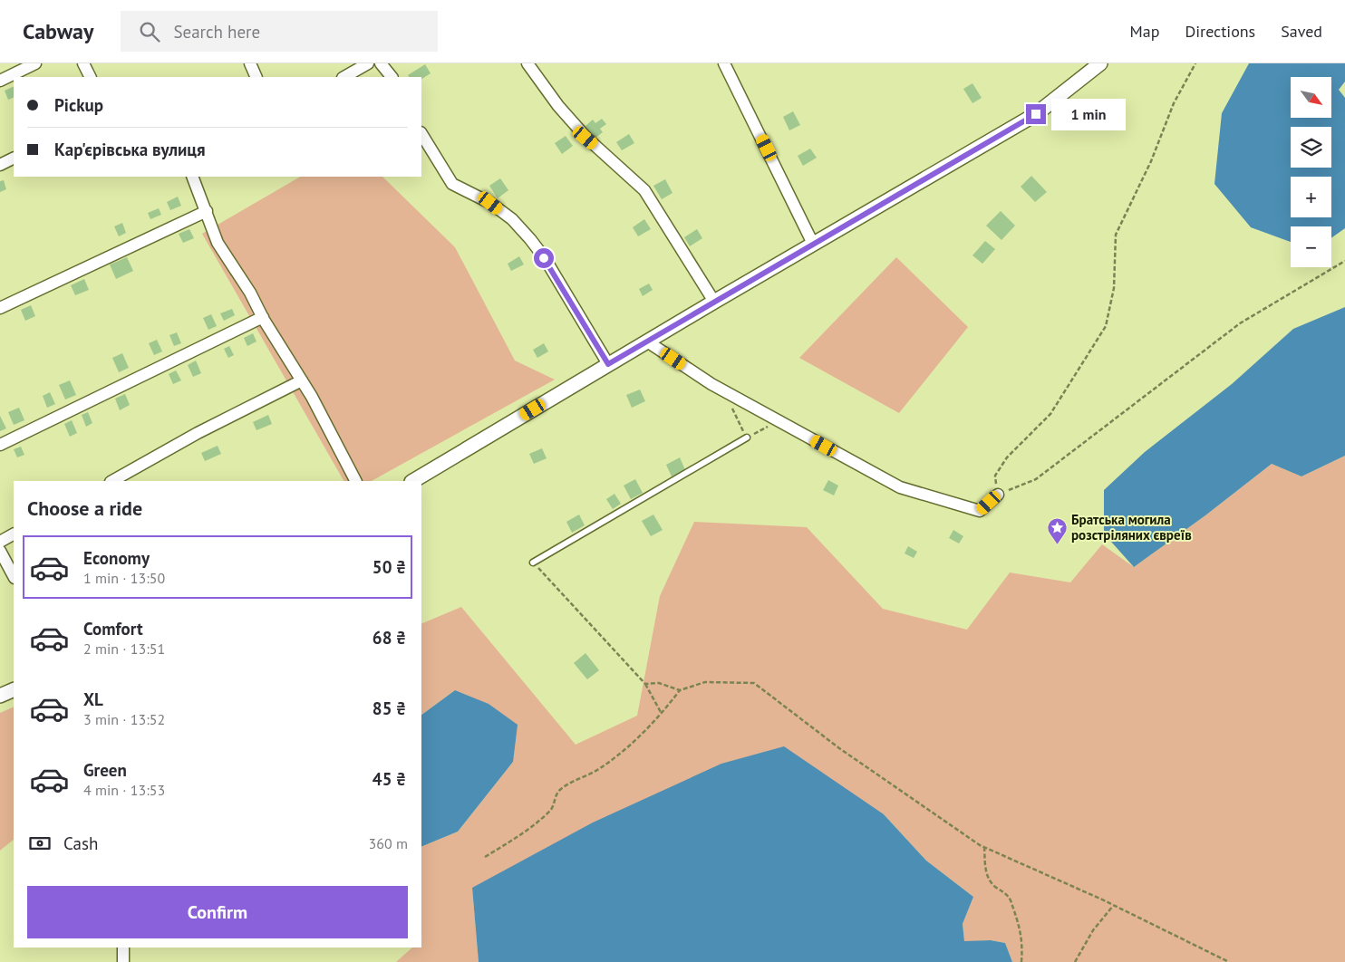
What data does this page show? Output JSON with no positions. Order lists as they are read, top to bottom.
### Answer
{
  "places": {
    "place": ["Братська могила розстріляних євреїв"]
  },
  "north": "bottom right",
  "page": {
    "header": "Cabway",
    "search": "Search here",
    "nav": ["Map", "Directions", "Saved"],
    "map_buttons": ["+", "−"],
    "banner": ["Pickup", "Кар'єрівська вулиця"],
    "bubble": "1 min",
    "heading": "Choose a ride",
    "list": [
      {
        "name": "Economy",
        "note": "1 min · 13:50",
        "value": "50 ₴"
      },
      {
        "name": "Comfort",
        "note": "2 min · 13:51",
        "value": "68 ₴"
      },
      {
        "name": "XL",
        "note": "3 min · 13:52",
        "value": "85 ₴"
      },
      {
        "name": "Green",
        "note": "4 min · 13:53",
        "value": "45 ₴"
      }
    ],
    "pay": ["Cash", "360 m"],
    "buttons": "Confirm"
  }
}
